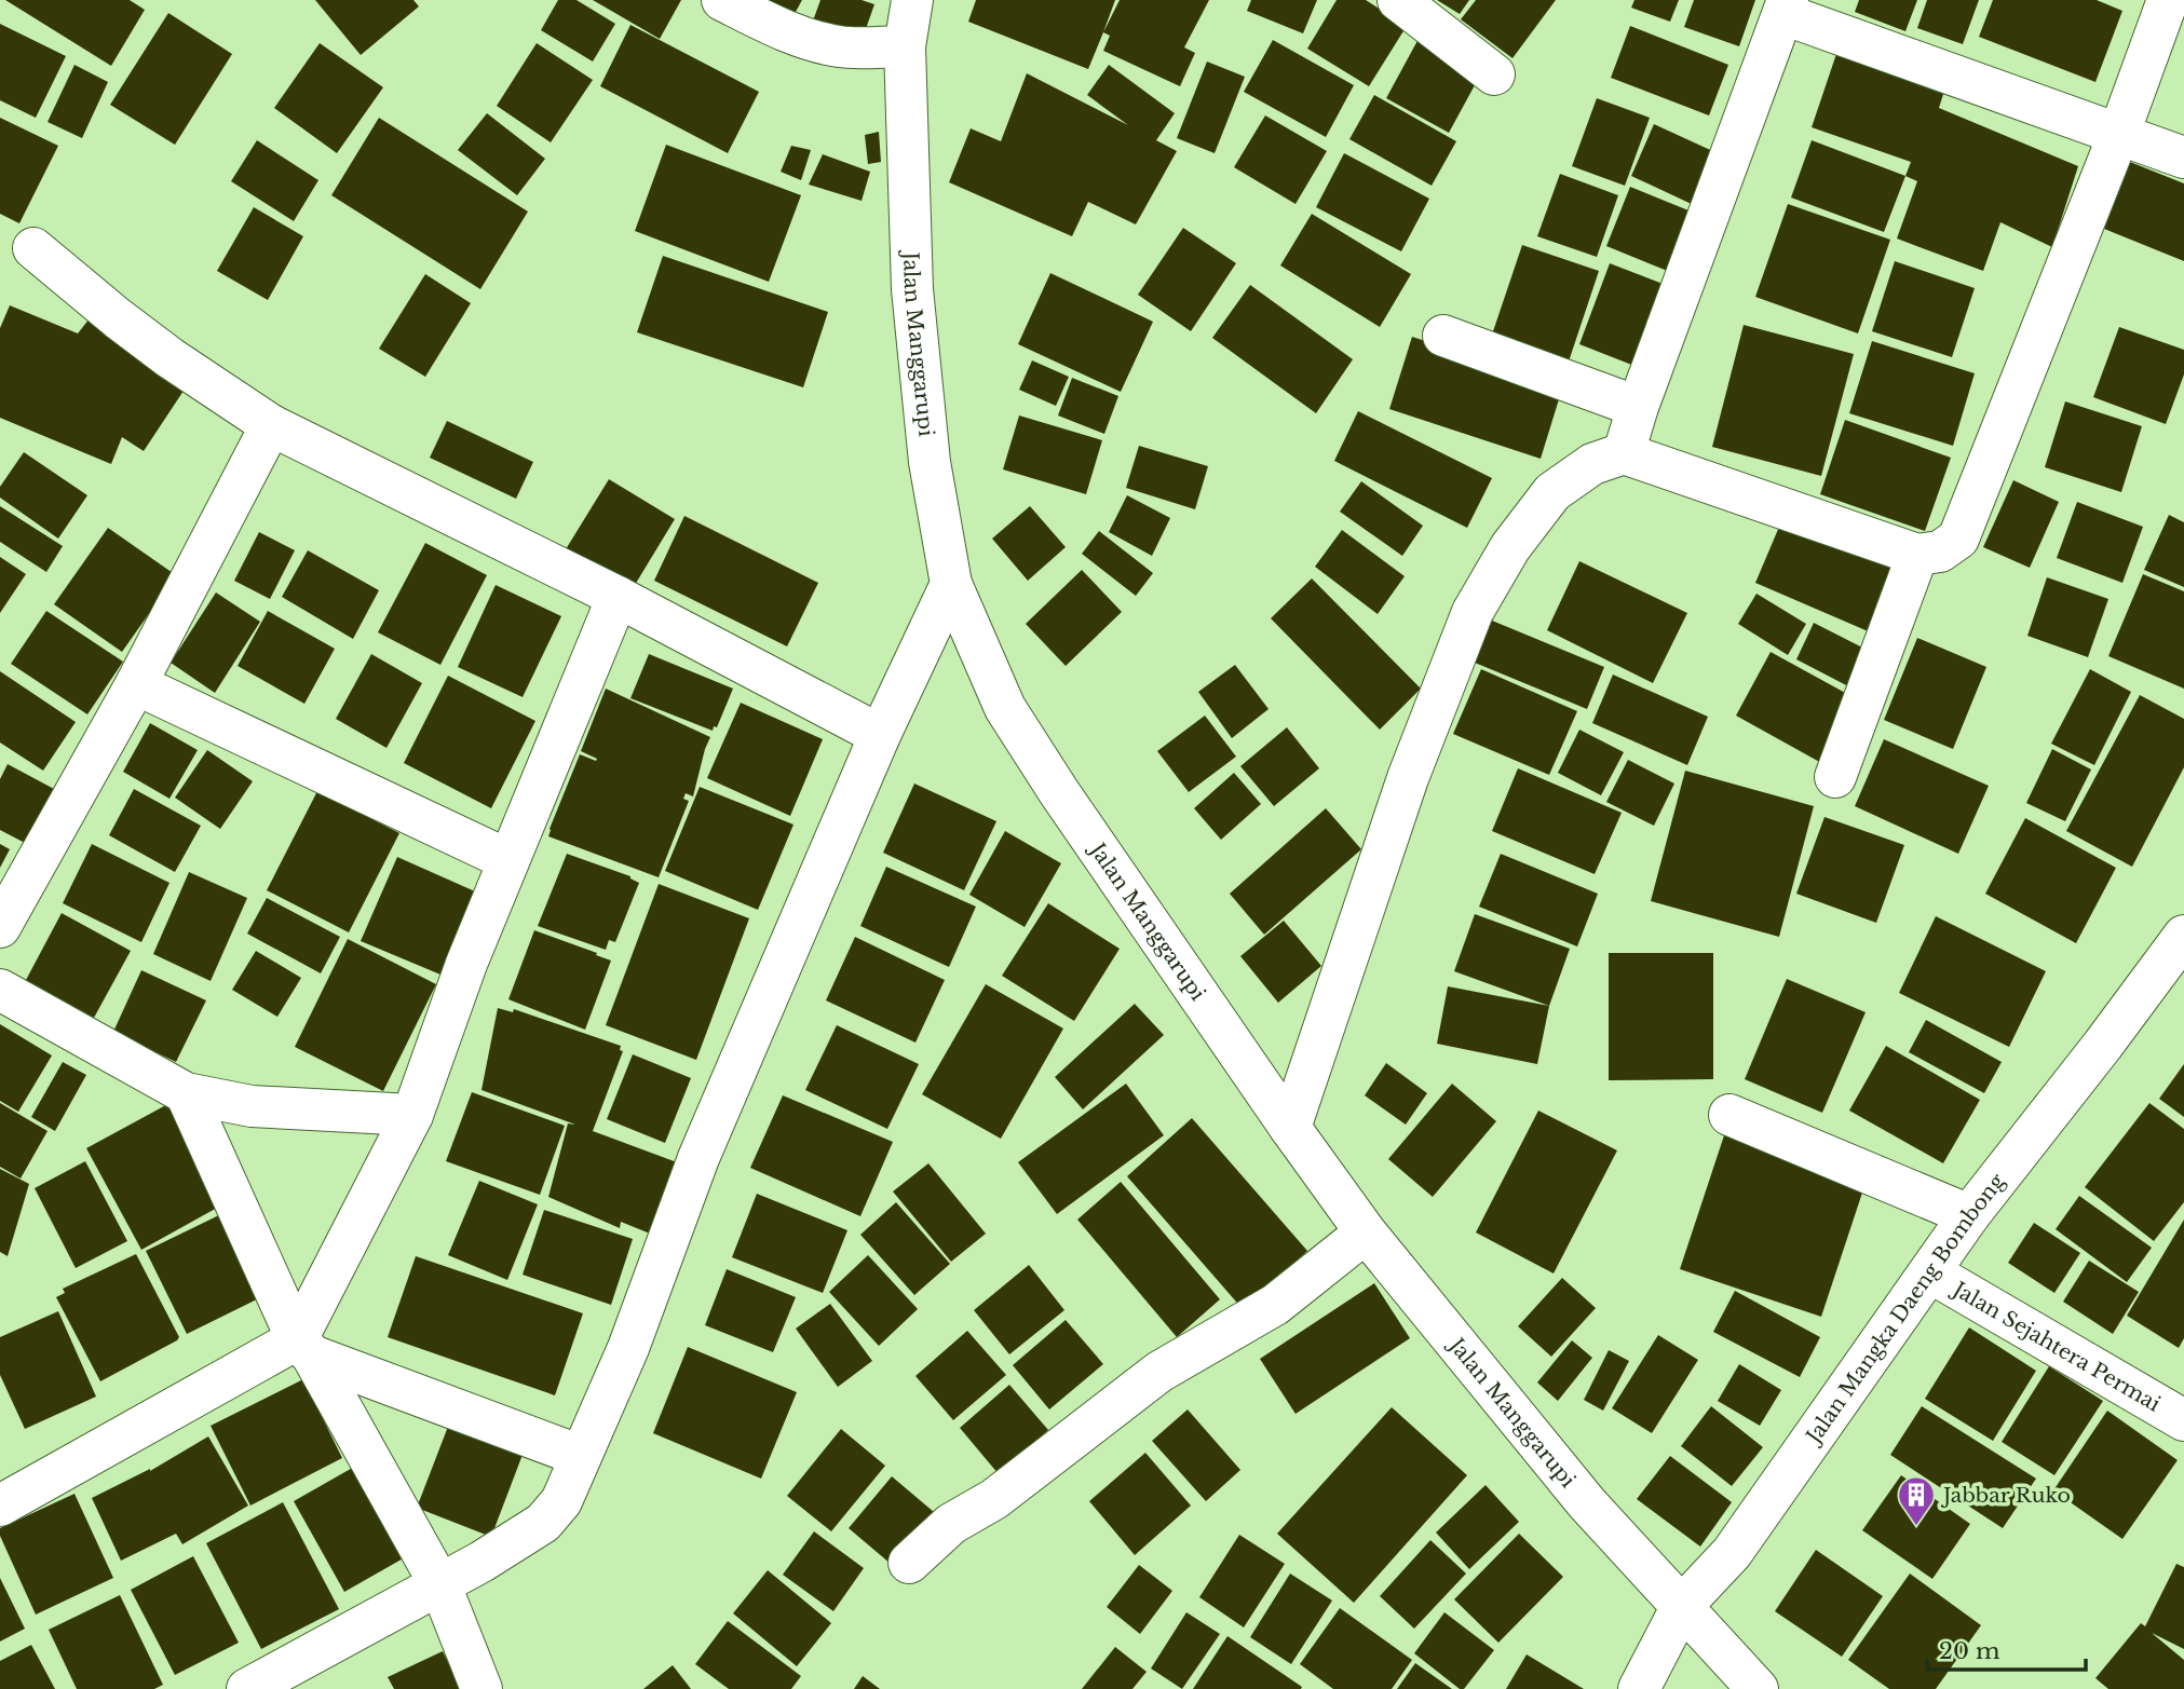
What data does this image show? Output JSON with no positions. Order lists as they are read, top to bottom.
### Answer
{
  "streets": {
    "street": ["Jalan Manggarupi", "Jalan Mangka Daeng Bombong", "Jalan Sejahtera Permai"]
  },
  "crossings": [
    ["Jalan Manggarupi", "Jalan Mangka Daeng Bombong"],
    ["Jalan Mangka Daeng Bombong", "Jalan Sejahtera Permai"]
  ],
  "places": {
    "building": ["Jabbar Ruko"]
  },
  "scale_bar": "20 m"
}
